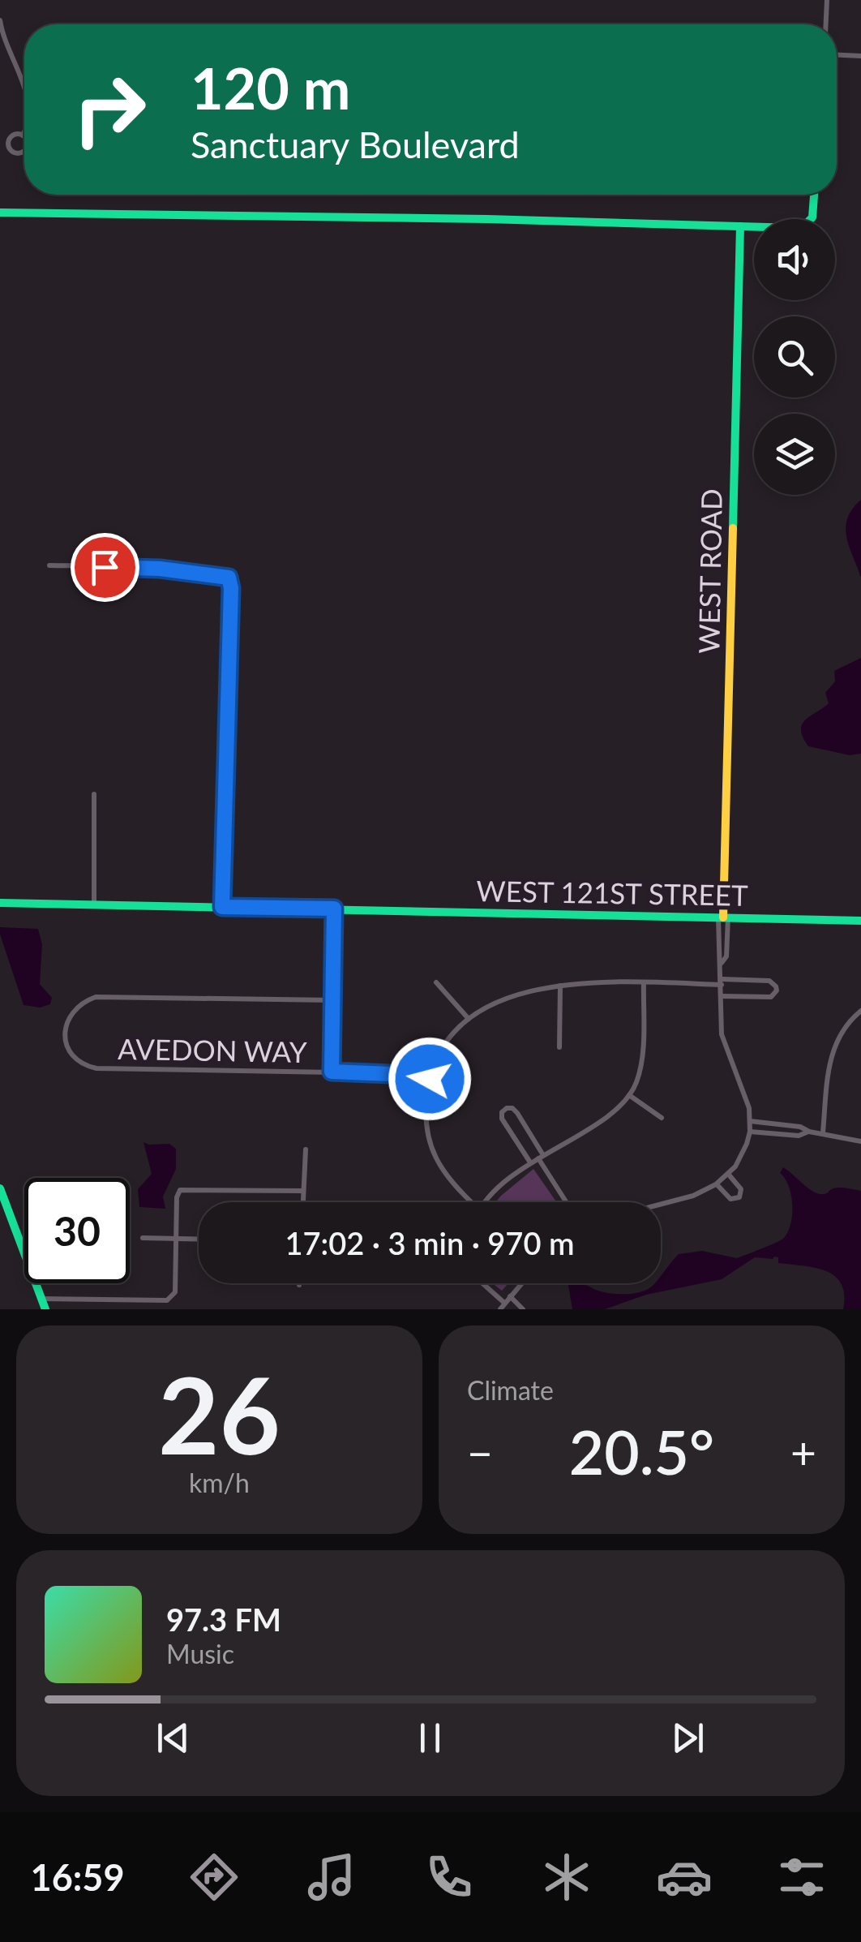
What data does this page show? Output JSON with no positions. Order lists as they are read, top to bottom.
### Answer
{
  "streets": {
    "street": ["WEST ROAD", "WEST 121ST STREET", "AVEDON WAY"]
  },
  "crossings": [
    ["WEST ROAD", "WEST 121ST STREET"]
  ],
  "page": {
    "turn": ["120 m", "Sanctuary Boulevard"],
    "limit": "30",
    "trip": "17:02 · 3 min · 970 m",
    "tile": [
      ["26", "km/h"],
      "Climate"
    ],
    "heat": ["−", "20.5°", "+"],
    "song": ["97.3 FM", "Music"],
    "tabs": "16:59"
  }
}
